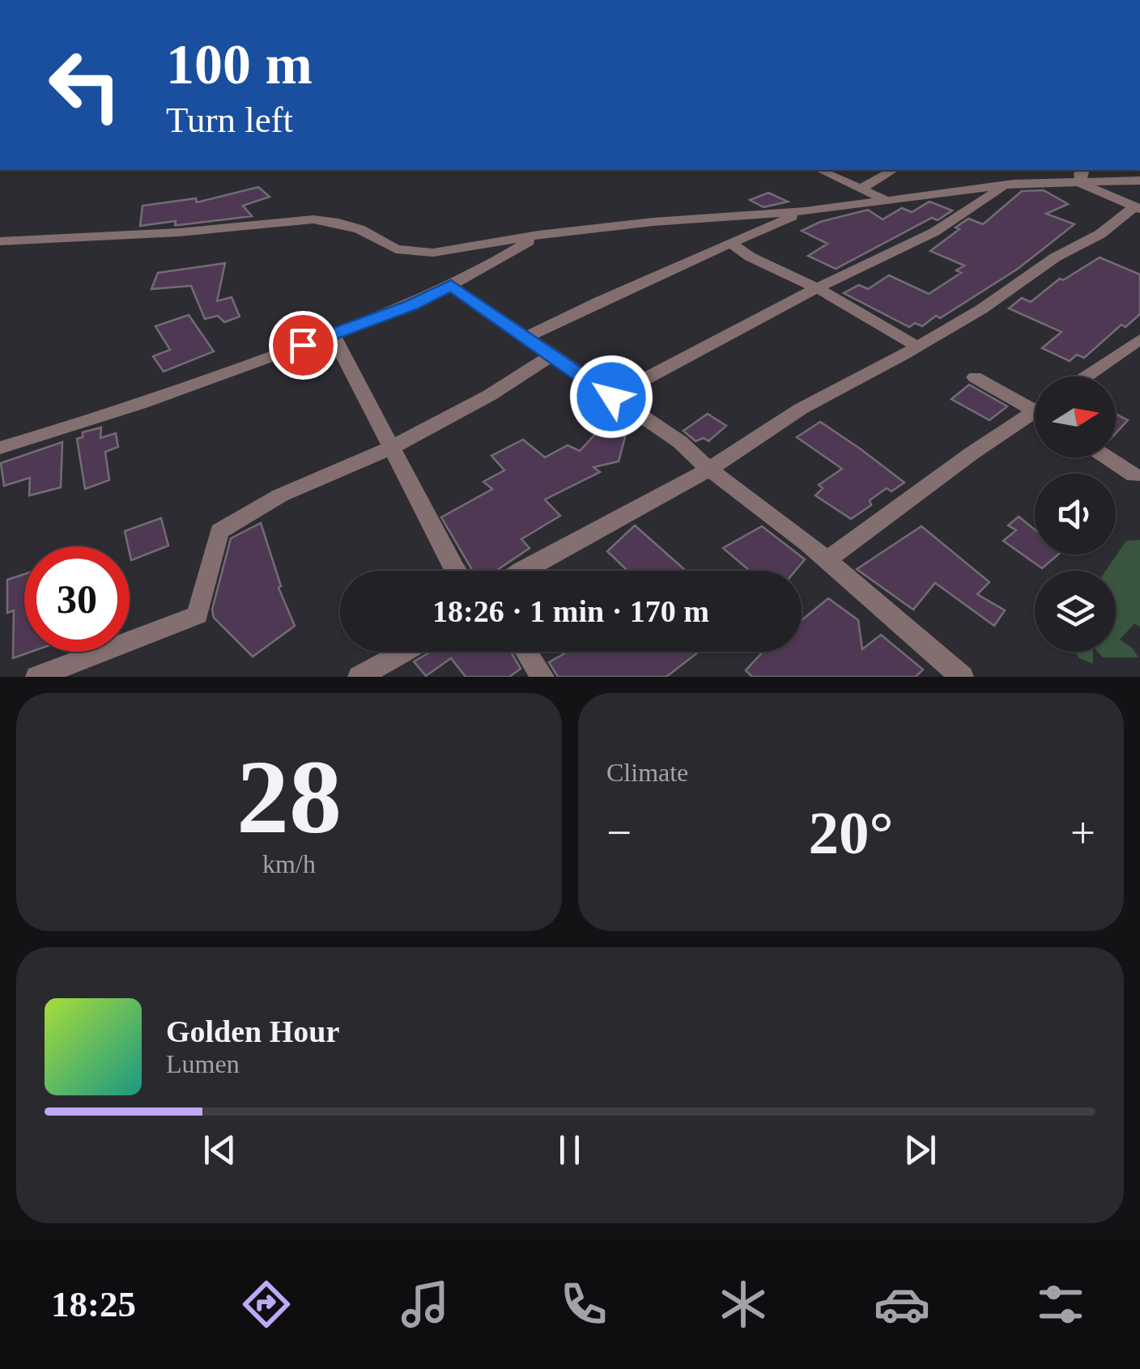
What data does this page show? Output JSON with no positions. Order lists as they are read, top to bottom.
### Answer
{
  "north": "right",
  "page": {
    "turn": ["100 m", "Turn left"],
    "limit": "30",
    "trip": "18:26 · 1 min · 170 m",
    "tile": [
      ["28", "km/h"],
      "Climate"
    ],
    "heat": ["−", "20°", "+"],
    "song": ["Golden Hour", "Lumen"],
    "tabs": "18:25"
  }
}
